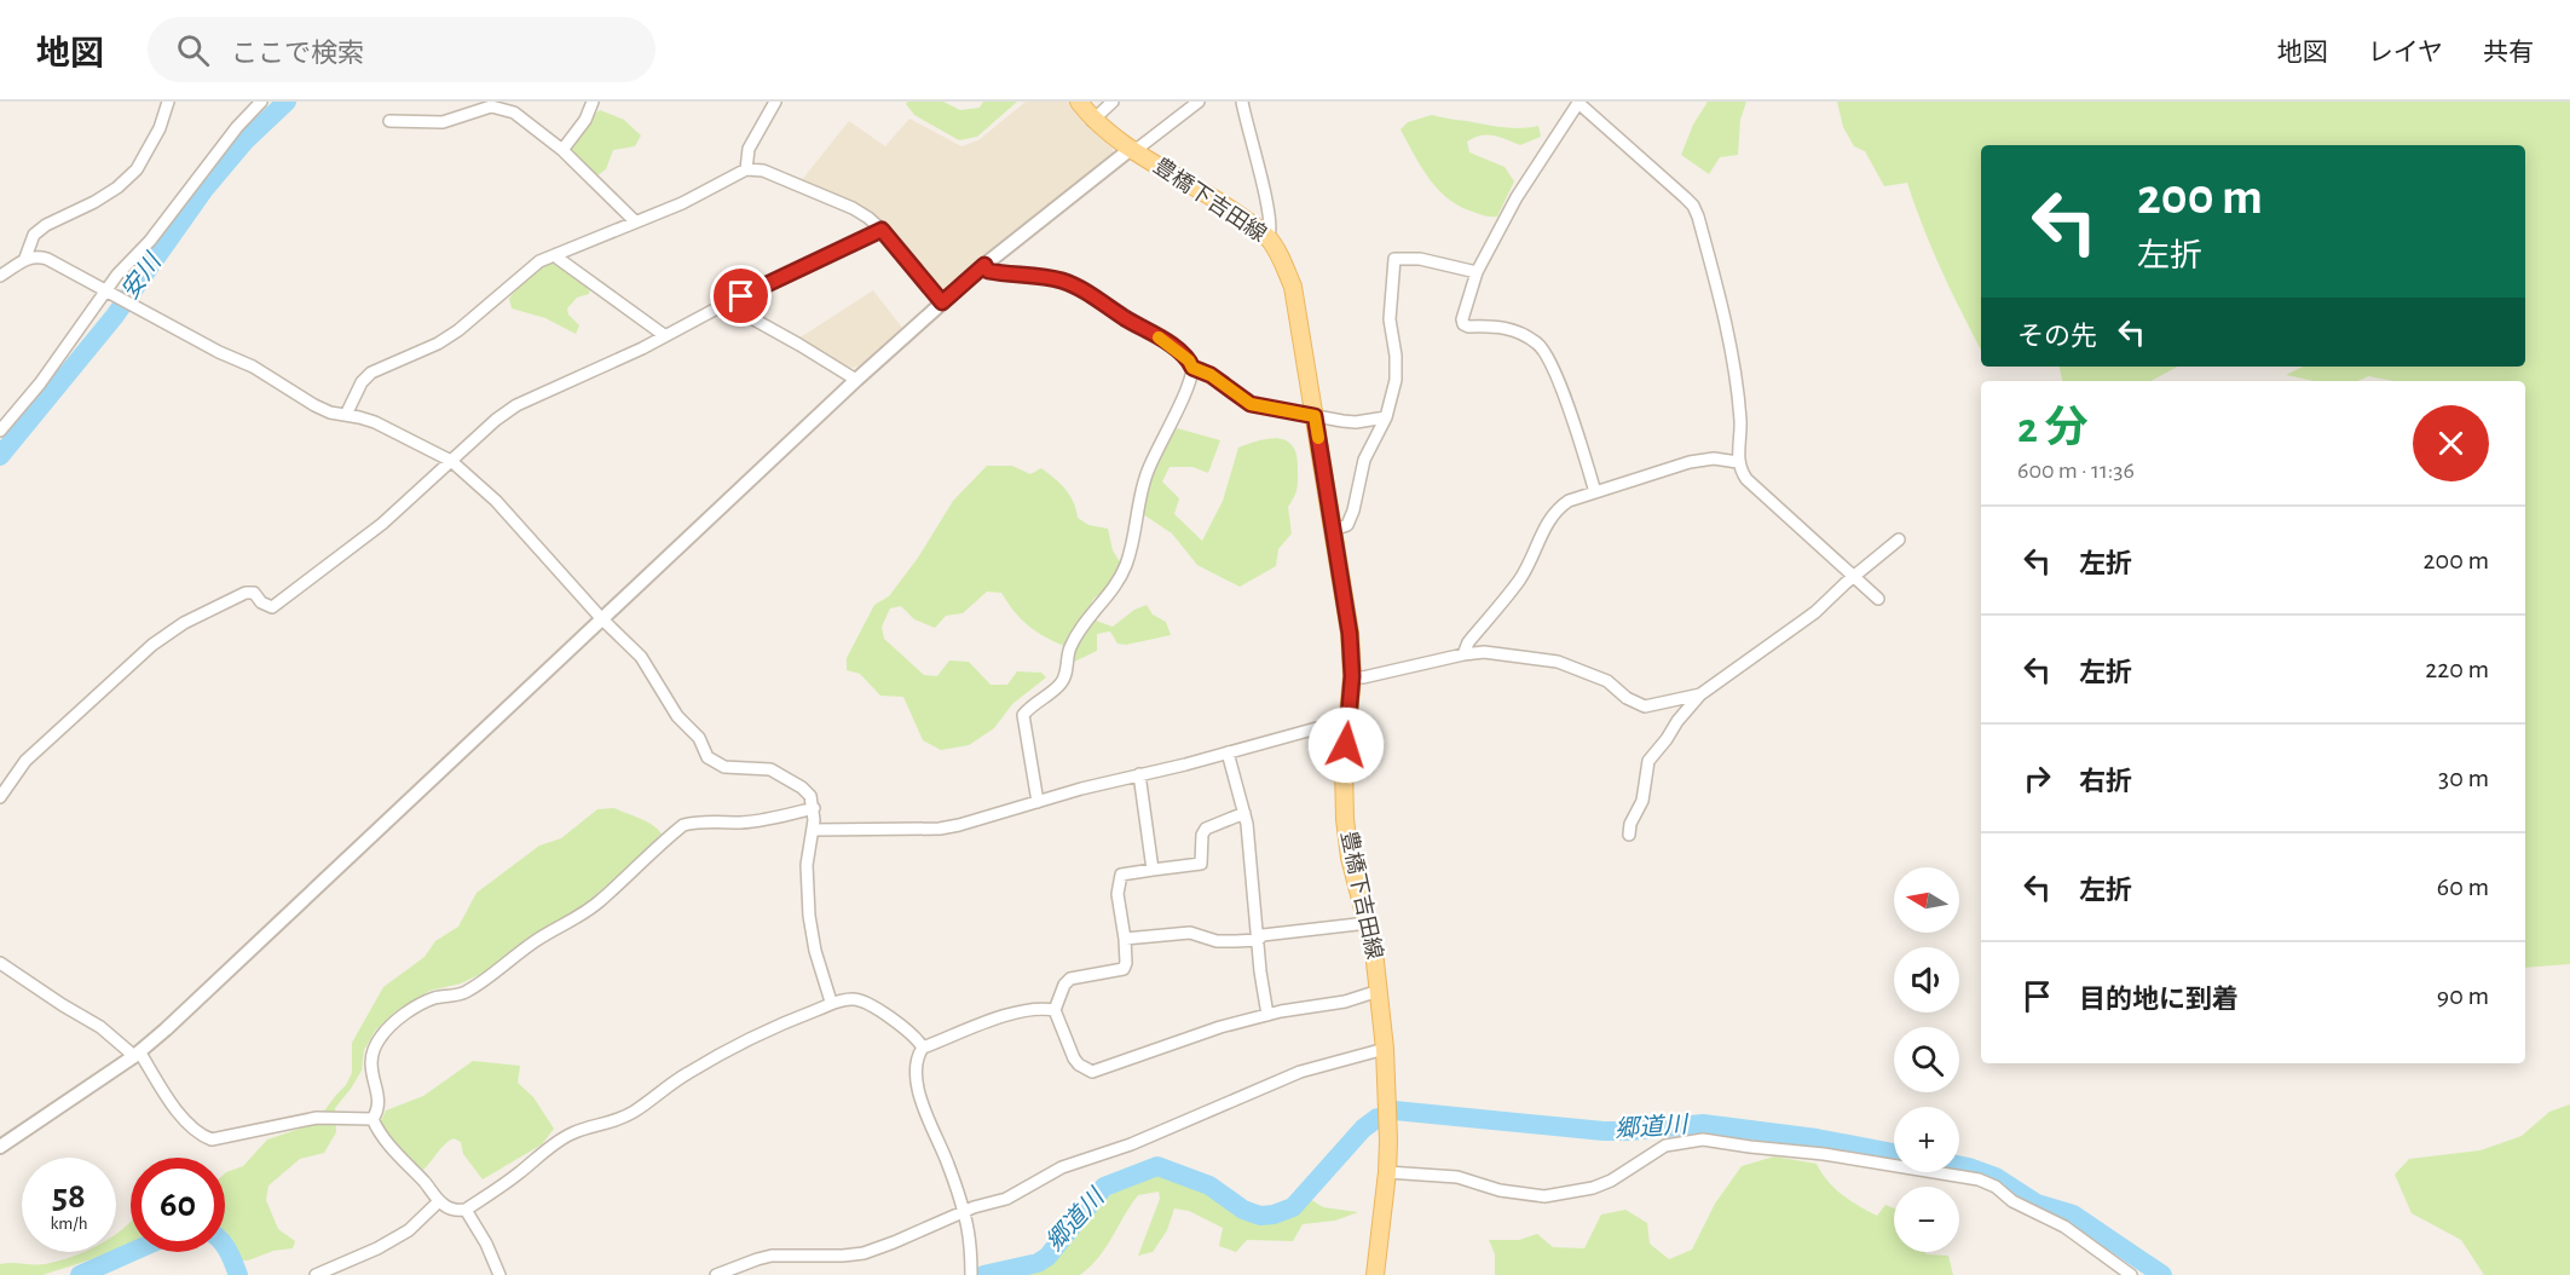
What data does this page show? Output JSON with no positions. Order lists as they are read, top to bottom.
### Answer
{
  "streets": {
    "main road": ["豊橋下吉田線"]
  },
  "water": ["安川", "郷道川"],
  "north": "left",
  "page": {
    "header": "地図",
    "search": "ここで検索",
    "nav": ["地図", "レイヤ", "共有"],
    "turn": ["200 m", "左折"],
    "then": "その先",
    "heading": ["2 分", "600 m · 11:36"],
    "list": [
      {
        "name": "左折",
        "value": "200 m"
      },
      {
        "name": "左折",
        "value": "220 m"
      },
      {
        "name": "右折",
        "value": "30 m"
      },
      {
        "name": "左折",
        "value": "60 m"
      },
      {
        "name": "目的地に到着",
        "value": "90 m"
      }
    ],
    "map_buttons": ["+", "−"],
    "speed": "58 km/h",
    "limit": "60"
  }
}
